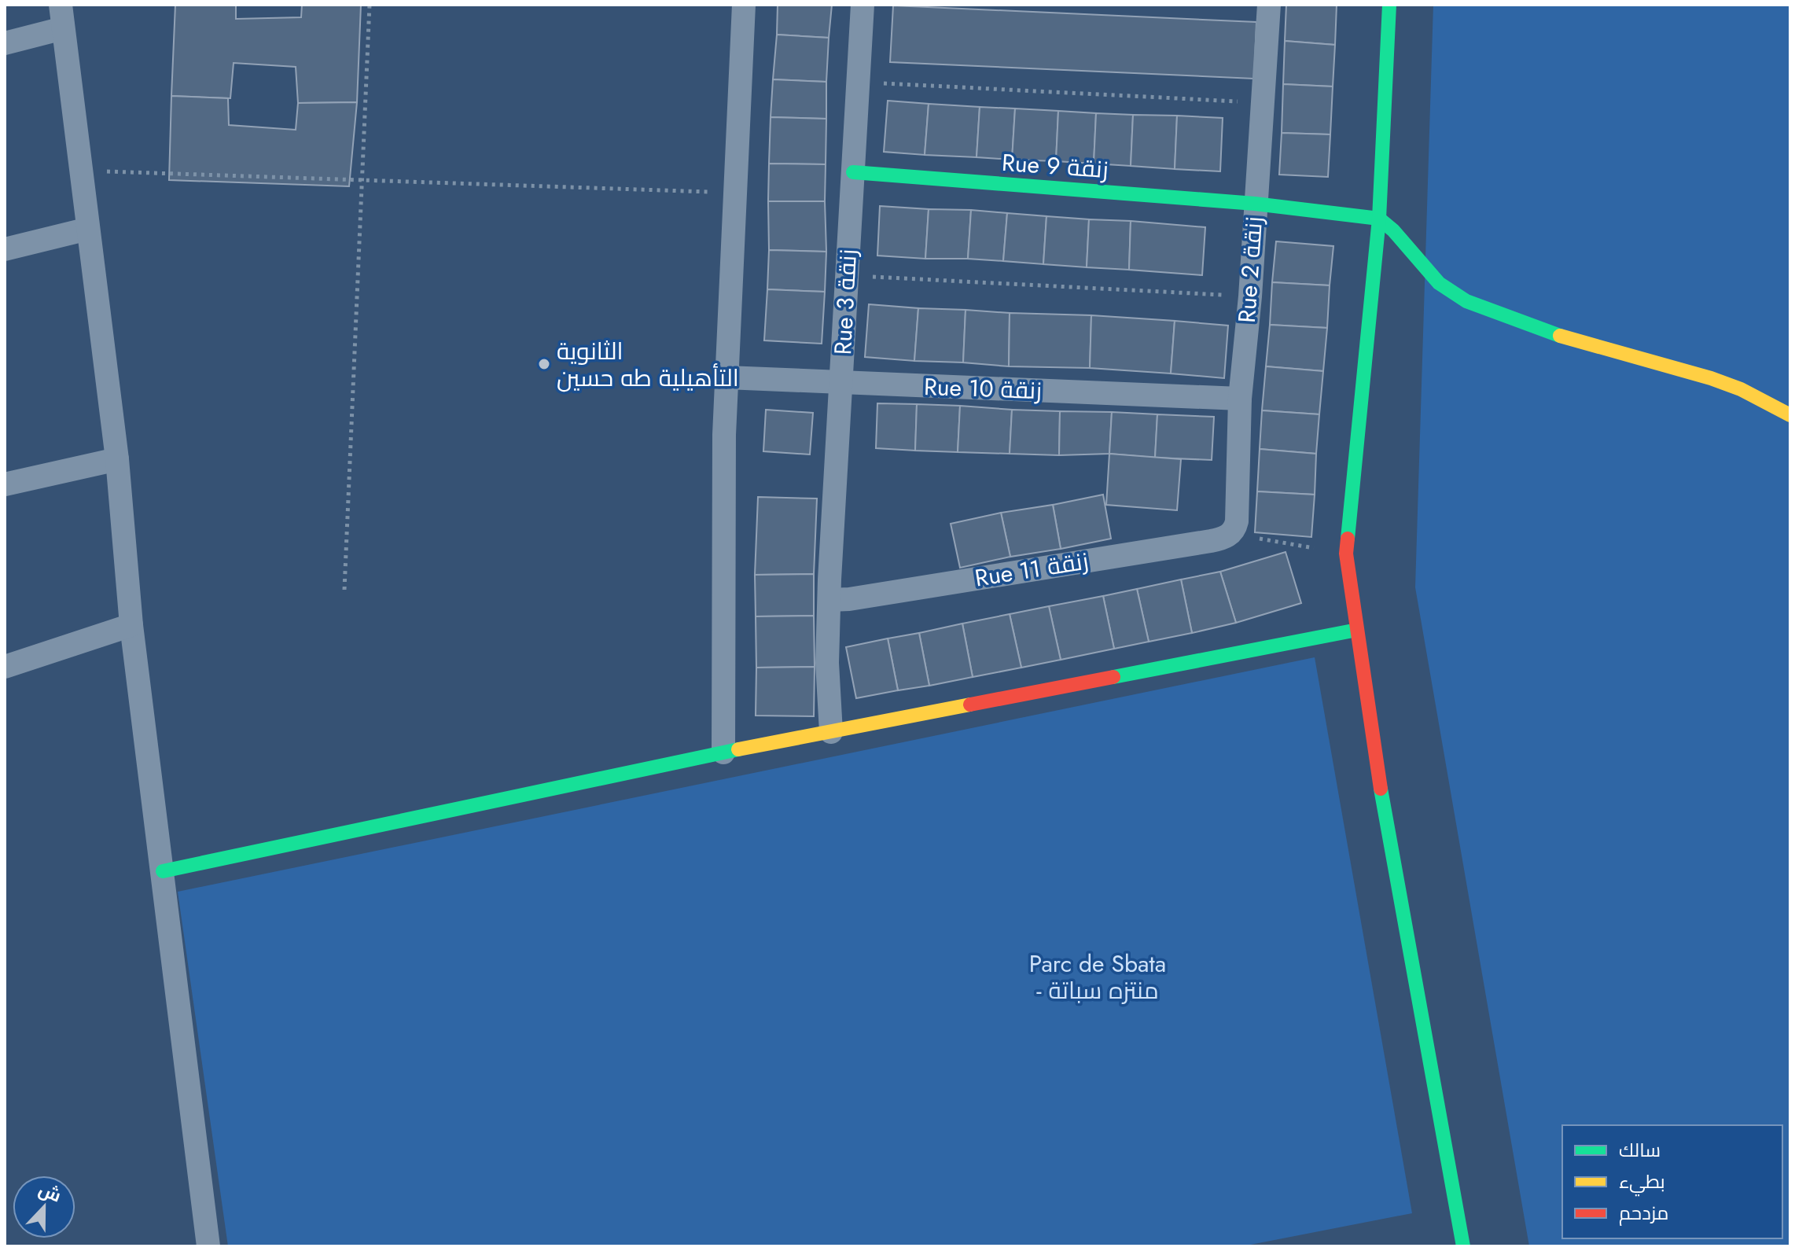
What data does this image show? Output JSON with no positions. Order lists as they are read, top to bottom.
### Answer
{
  "streets": {
    "street": [
      "Rue 9 زنقة",
      "Rue 2 زنقة",
      "Rue 3 زنقة",
      "Rue 10 زنقة",
      "Rue 11 زنقة"
    ]
  },
  "crossings": [
    ["Rue 9 زنقة", "Rue 2 زنقة"],
    ["Rue 9 زنقة", "Rue 3 زنقة"],
    ["Rue 2 زنقة", "Rue 10 زنقة"],
    ["Rue 2 زنقة", "Rue 11 زنقة"],
    ["Rue 3 زنقة", "Rue 10 زنقة"],
    ["Rue 3 زنقة", "Rue 11 زنقة"]
  ],
  "parks": ["Parc de Sbata - منتزه سباتة"],
  "places": ["الثانوية التأهيلية طه حسين"],
  "legend": ["سالك", "بطيء", "مزدحم"],
  "north": "top"
}
